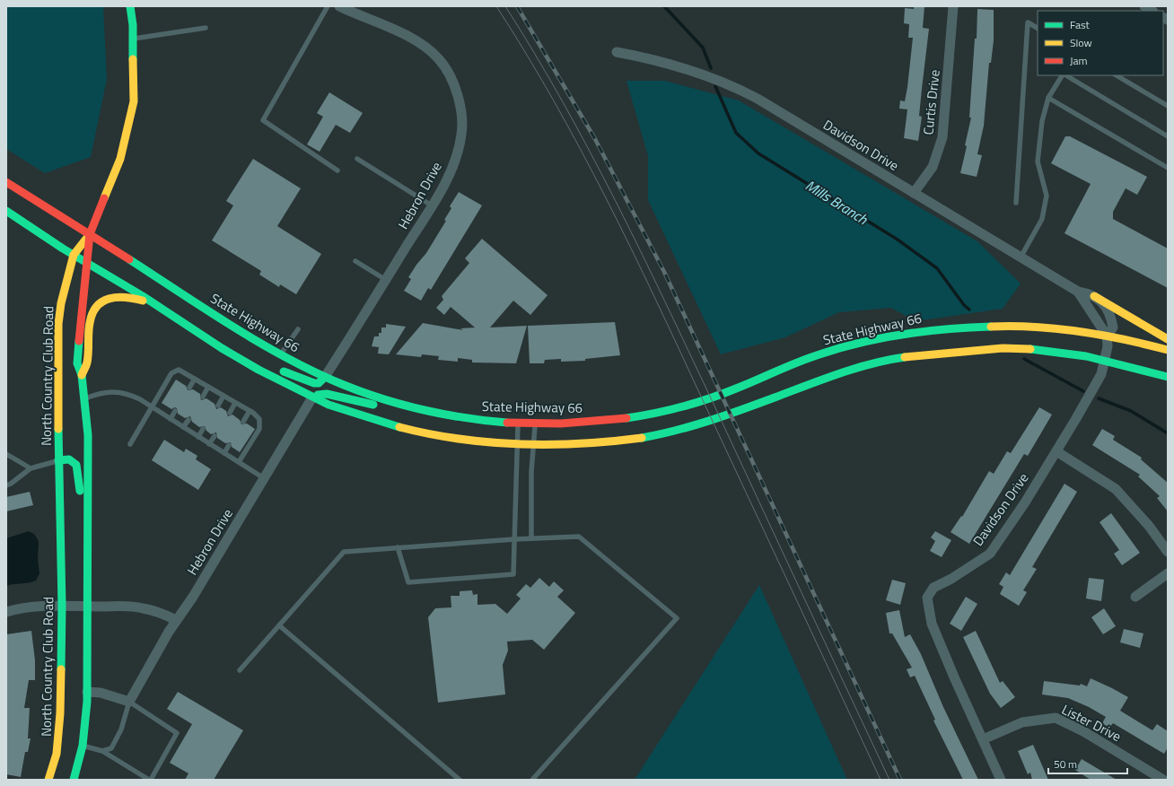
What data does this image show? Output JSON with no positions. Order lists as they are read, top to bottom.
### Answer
{
  "streets": {
    "main road": ["State Highway 66", "North Country Club Road"],
    "street": [
      "Curtis Drive",
      "Davidson Drive",
      "Hebron Drive",
      "Lister Drive"
    ]
  },
  "crossings": [
    ["Curtis Drive", "Davidson Drive"],
    ["Davidson Drive", "State Highway 66"],
    ["Davidson Drive", "Lister Drive"],
    ["Hebron Drive", "State Highway 66"],
    ["State Highway 66", "North Country Club Road"]
  ],
  "water": ["Mills Branch"],
  "legend": ["Fast", "Slow", "Jam"],
  "scale_bar": "50 m"
}
